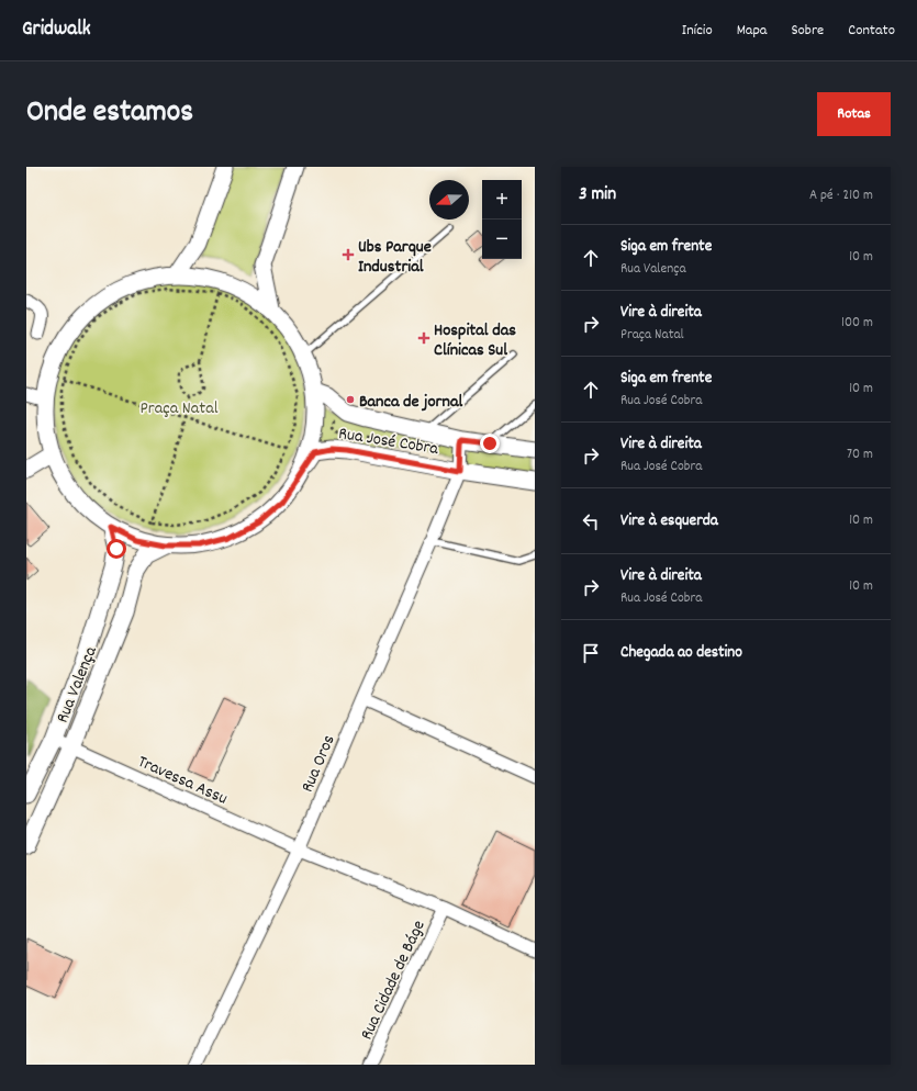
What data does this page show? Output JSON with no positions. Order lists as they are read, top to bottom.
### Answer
{
  "streets": {
    "street": [
      "Rua José Cobra",
      "Rua Valença",
      "Rua Oros",
      "Travessa Assu",
      "Rua Cidade de Báge"
    ]
  },
  "crossings": [
    ["Rua José Cobra", "Rua Oros"],
    ["Rua Valença", "Travessa Assu"],
    ["Rua Oros", "Travessa Assu"],
    ["Travessa Assu", "Rua Cidade de Báge"]
  ],
  "parks": ["Praça Natal"],
  "places": {
    "health": ["Ubs Parque Industrial", "Hospital das Clínicas Sul"],
    "other": ["Banca de jornal"]
  },
  "north": "left",
  "page": {
    "header": "Gridwalk",
    "nav": [
      "Início",
      "Mapa",
      "Sobre",
      "Contato"
    ],
    "title": "Onde estamos",
    "buttons": "Rotas",
    "heading": ["3 min", "A pé · 210 m"],
    "map_buttons": ["+", "−"],
    "list": [
      ["Siga em frente", "Rua Valença", "10 m"],
      ["Vire à direita", "Praça Natal", "100 m"],
      ["Siga em frente", "Rua José Cobra", "10 m"],
      ["Vire à direita", "Rua José Cobra", "70 m"],
      ["Vire à esquerda", "10 m"],
      ["Vire à direita", "Rua José Cobra", "10 m"],
      "Chegada ao destino"
    ]
  }
}
